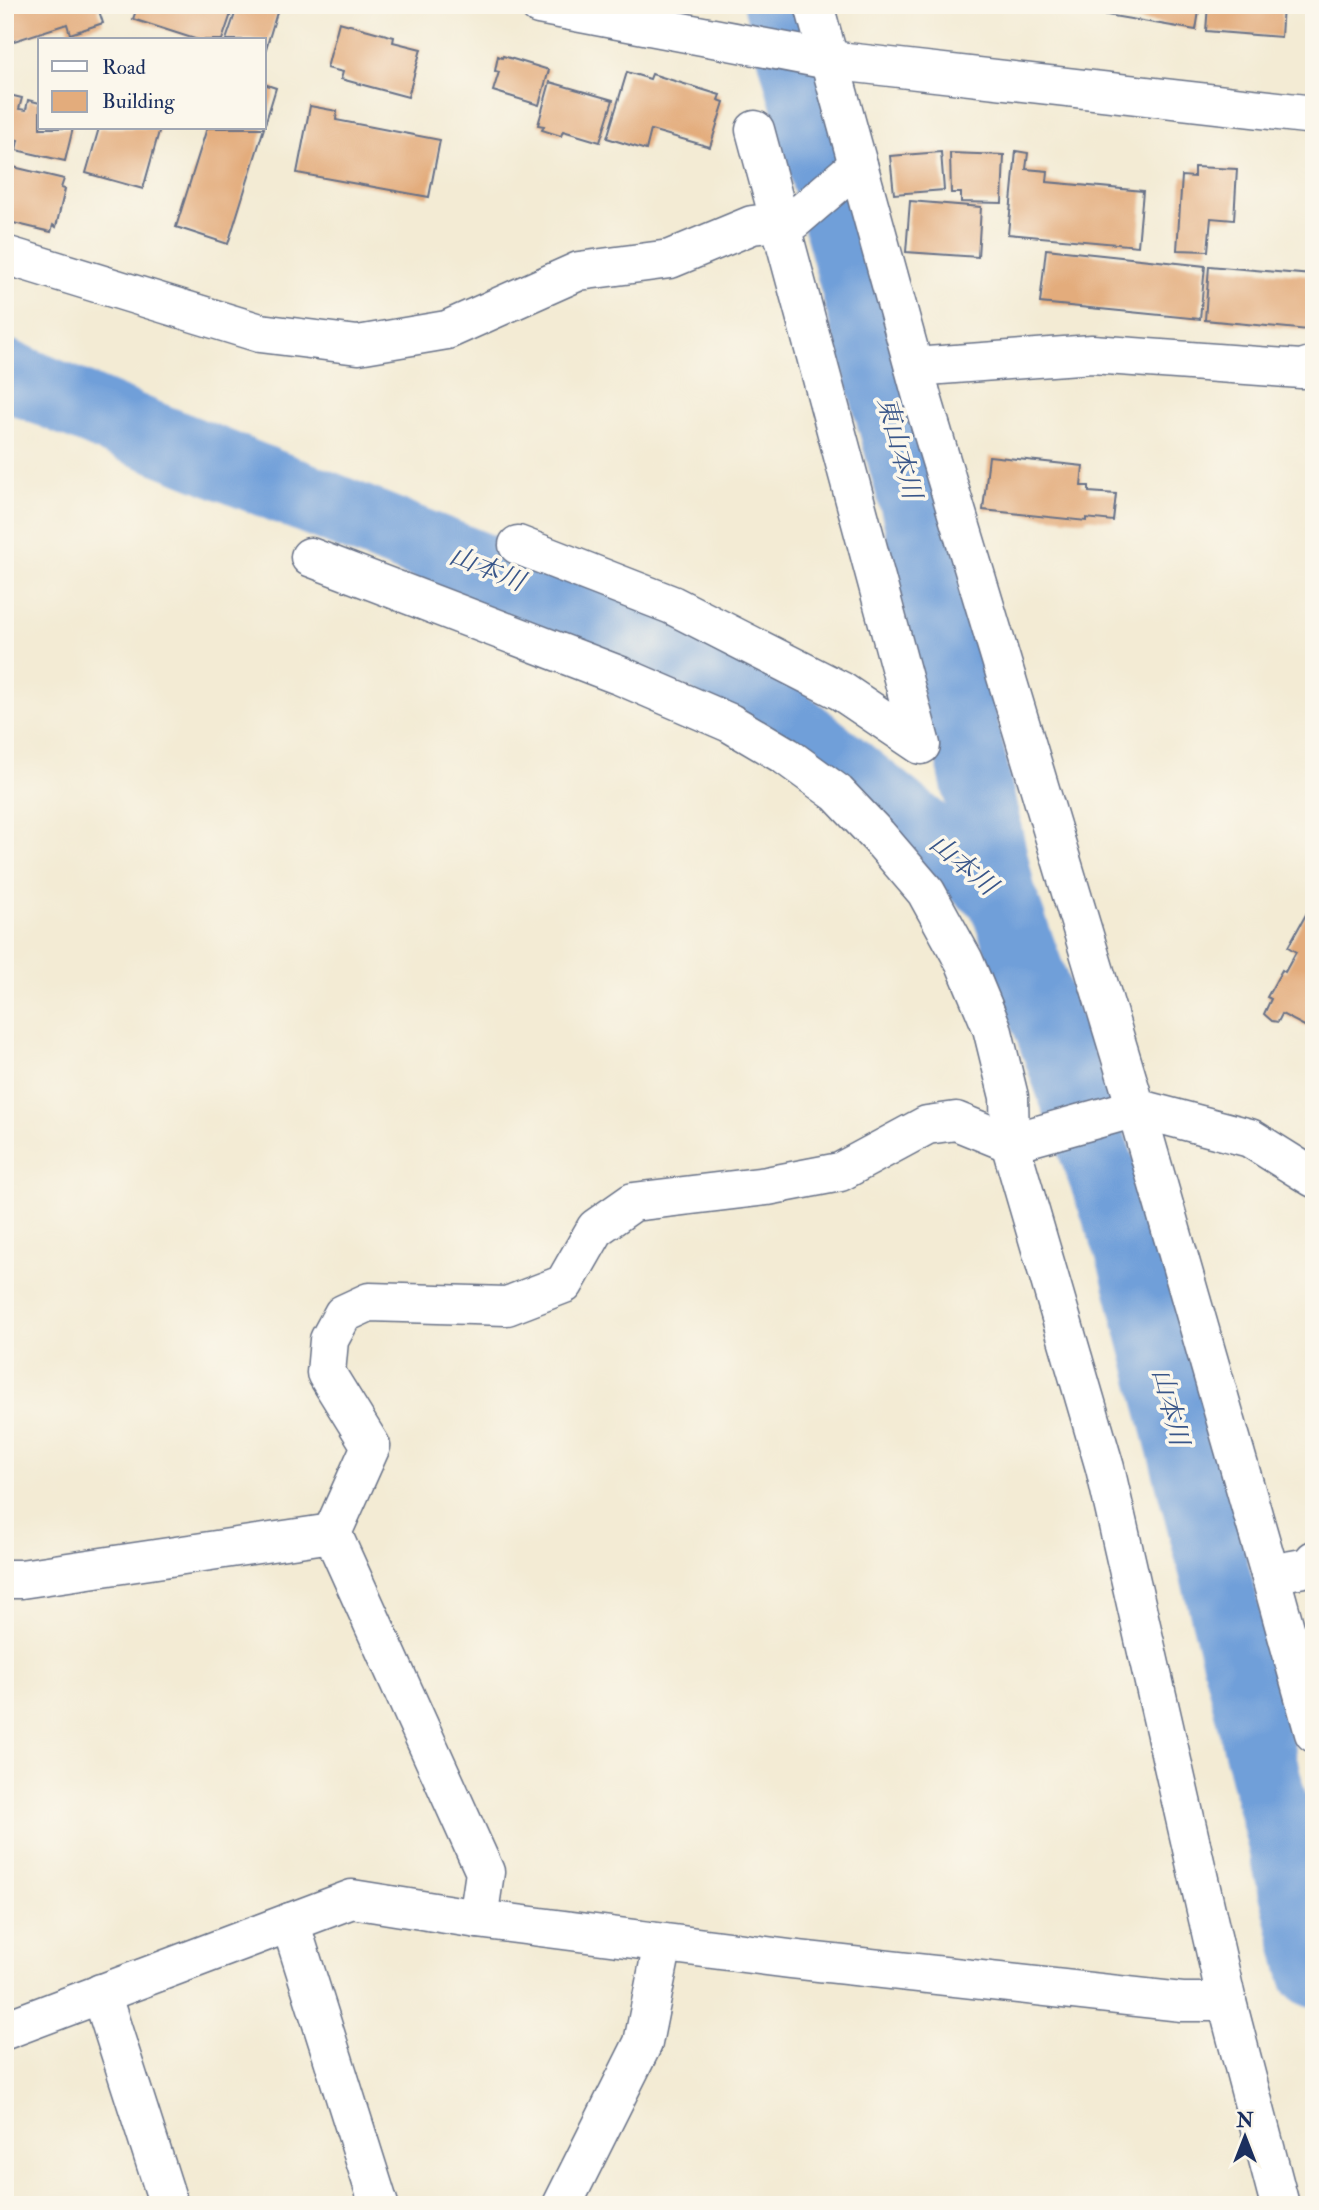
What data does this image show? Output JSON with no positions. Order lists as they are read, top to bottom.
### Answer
{
  "water": ["東山本川", "山本川"],
  "legend": ["Road", "Building"],
  "north": "top"
}
